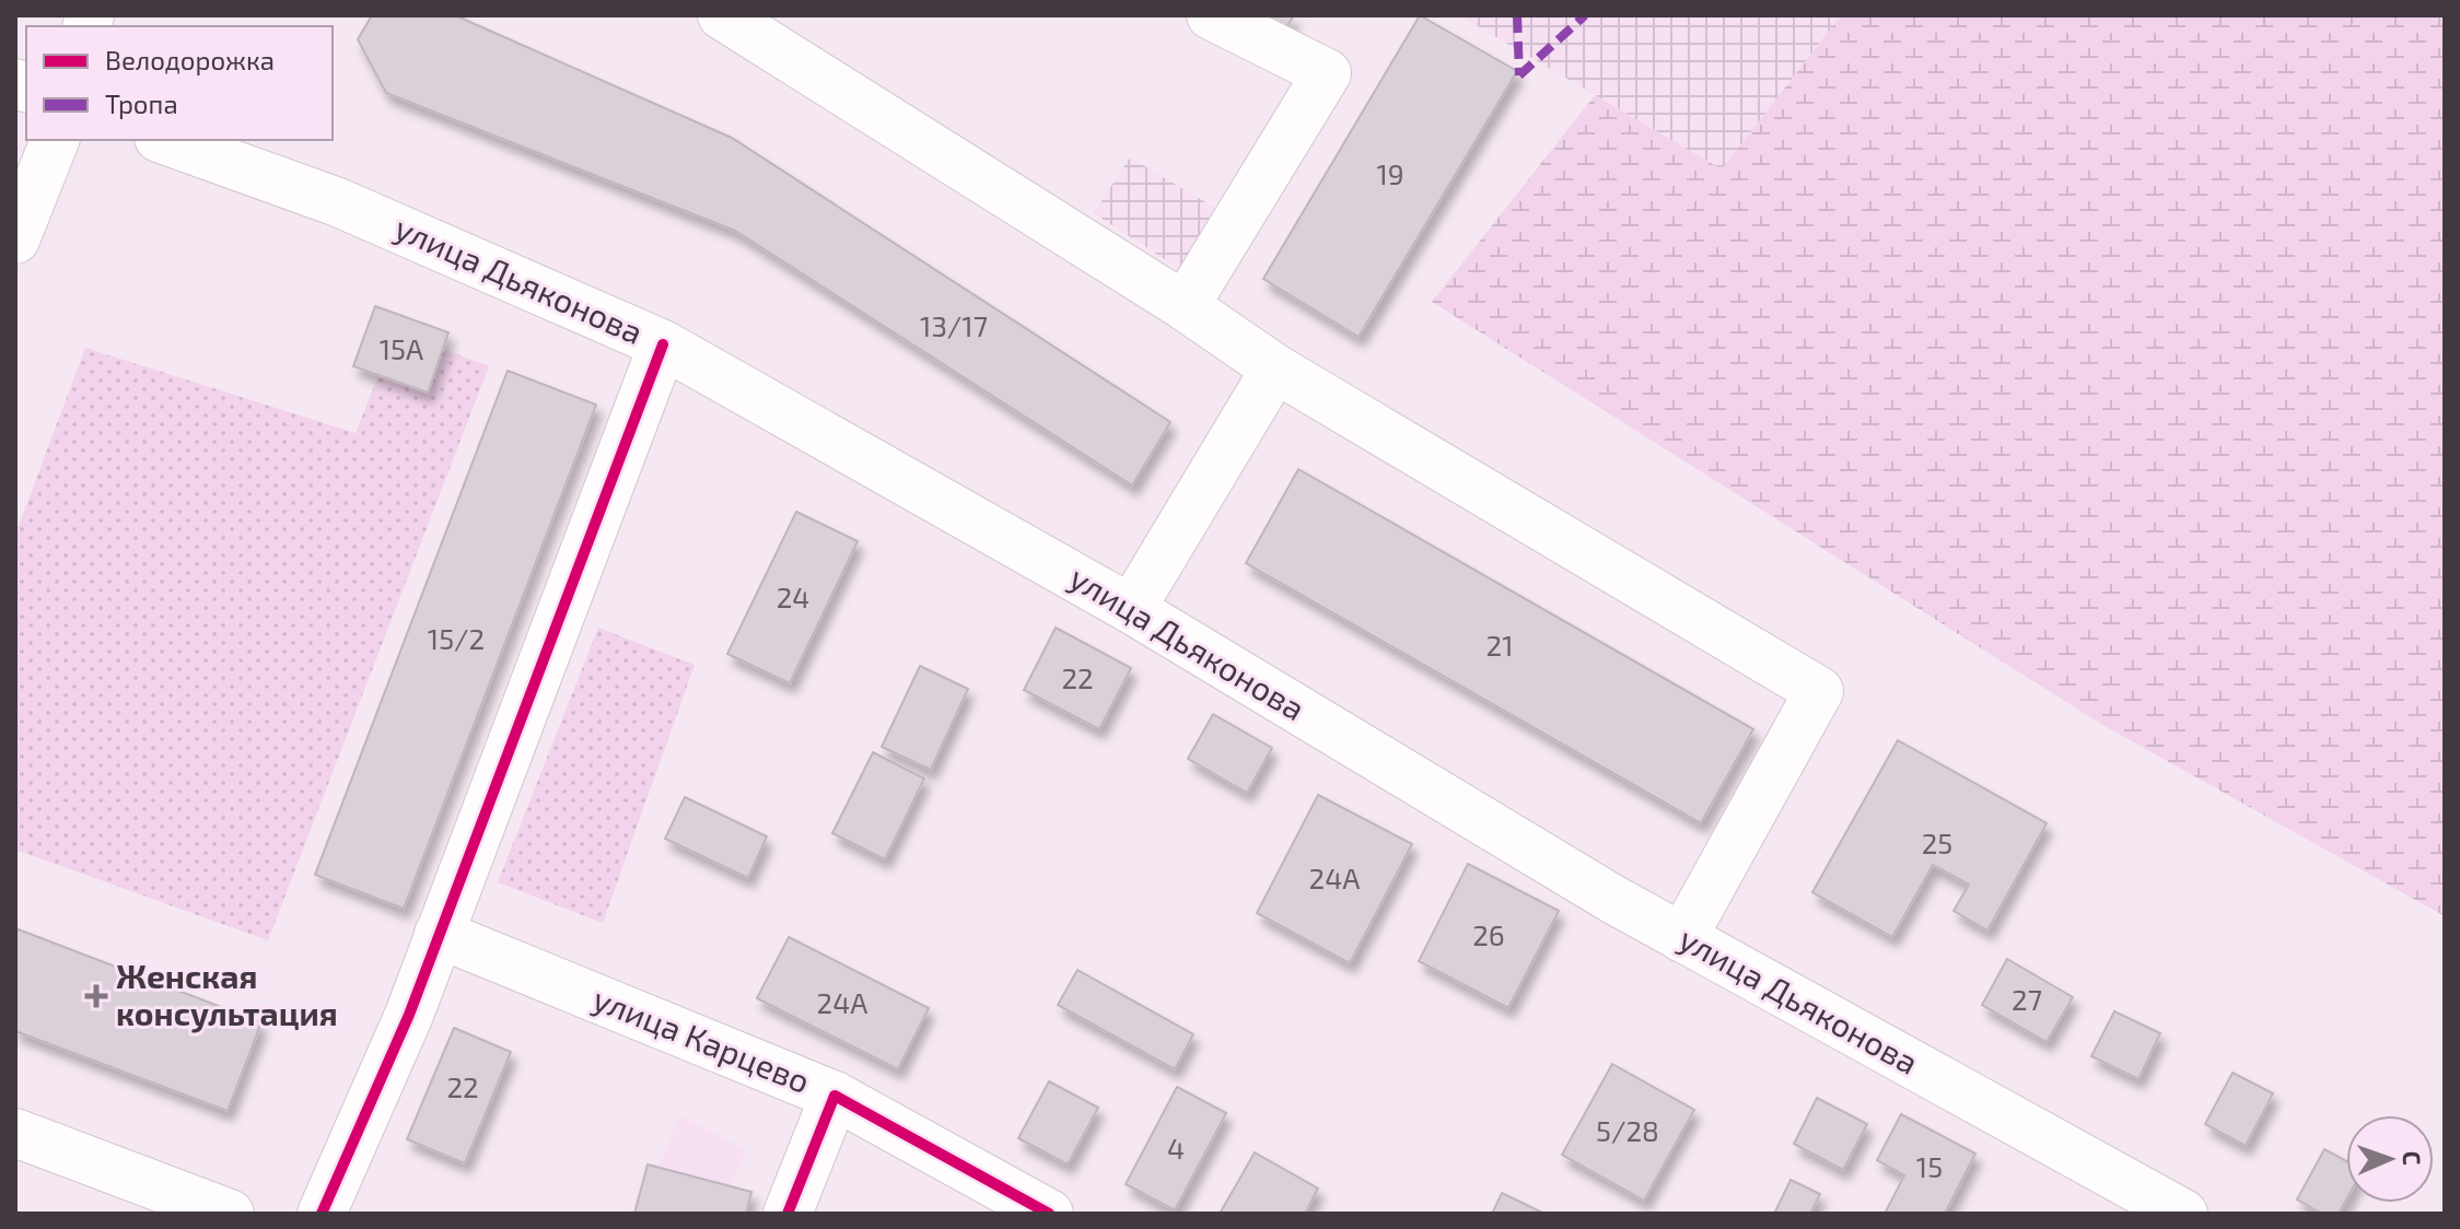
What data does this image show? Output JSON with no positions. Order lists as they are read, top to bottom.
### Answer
{
  "streets": {
    "main road": ["улица Дьяконова", "улица Карцево"]
  },
  "places": {
    "health": ["Женская консультация"]
  },
  "house_numbers": [
    "19",
    "13/17",
    "15А",
    "24",
    "15/2",
    "21",
    "22",
    "25",
    "24А",
    "26",
    "27",
    "24А",
    "22",
    "5/28",
    "4",
    "15"
  ],
  "legend": ["Велодорожка", "Тропа"],
  "north": "right"
}
